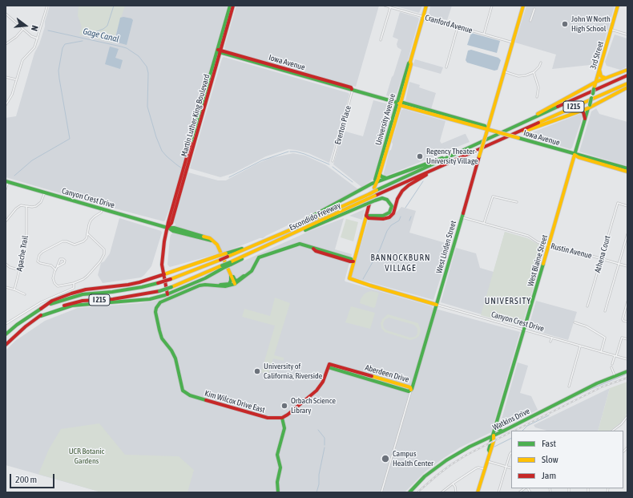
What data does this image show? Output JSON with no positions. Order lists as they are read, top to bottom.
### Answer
{
  "streets": {
    "main road": [
      "3rd Street",
      "Iowa Avenue",
      "I 215",
      "Martin Luther King Boulevard",
      "University Avenue",
      "Canyon Crest Drive",
      "Escondido Freeway",
      "West Linden Street",
      "West Blaine Street",
      "Aberdeen Drive",
      "Kim Wilcox Drive East",
      "Watkins Drive"
    ],
    "street": [
      "Cranford Avenue",
      "Everton Place",
      "Rustin Avenue",
      "Apache Trail",
      "Athena Court"
    ]
  },
  "crossings": [
    ["Cranford Avenue", "University Avenue"],
    ["Cranford Avenue", "West Linden Street"],
    ["3rd Street", "West Blaine Street"],
    ["Iowa Avenue", "Martin Luther King Boulevard"],
    ["Iowa Avenue", "University Avenue"],
    ["Iowa Avenue", "Everton Place"],
    ["Iowa Avenue", "West Linden Street"],
    ["Iowa Avenue", "West Blaine Street"],
    ["Martin Luther King Boulevard", "Canyon Crest Drive"],
    ["University Avenue", "Escondido Freeway"],
    ["Canyon Crest Drive", "West Linden Street"],
    ["Canyon Crest Drive", "West Blaine Street"],
    ["West Linden Street", "Rustin Avenue"],
    ["West Linden Street", "Aberdeen Drive"],
    ["Rustin Avenue", "Athena Court"],
    ["Rustin Avenue", "West Blaine Street"],
    ["West Blaine Street", "Watkins Drive"],
    ["Aberdeen Drive", "Kim Wilcox Drive East"]
  ],
  "districts": ["BANNOCKBURN VILLAGE", "UNIVERSITY"],
  "water": ["Gage Canal"],
  "parks": ["UCR Botanic Gardens"],
  "places": [
    "John W North High School",
    "Regency Theater- University Village",
    "University of California, Riverside",
    "Orbach Science Library",
    "Campus Health Center"
  ],
  "legend": ["Fast", "Slow", "Jam"],
  "scale_bar": "200 m",
  "north": "right"
}
